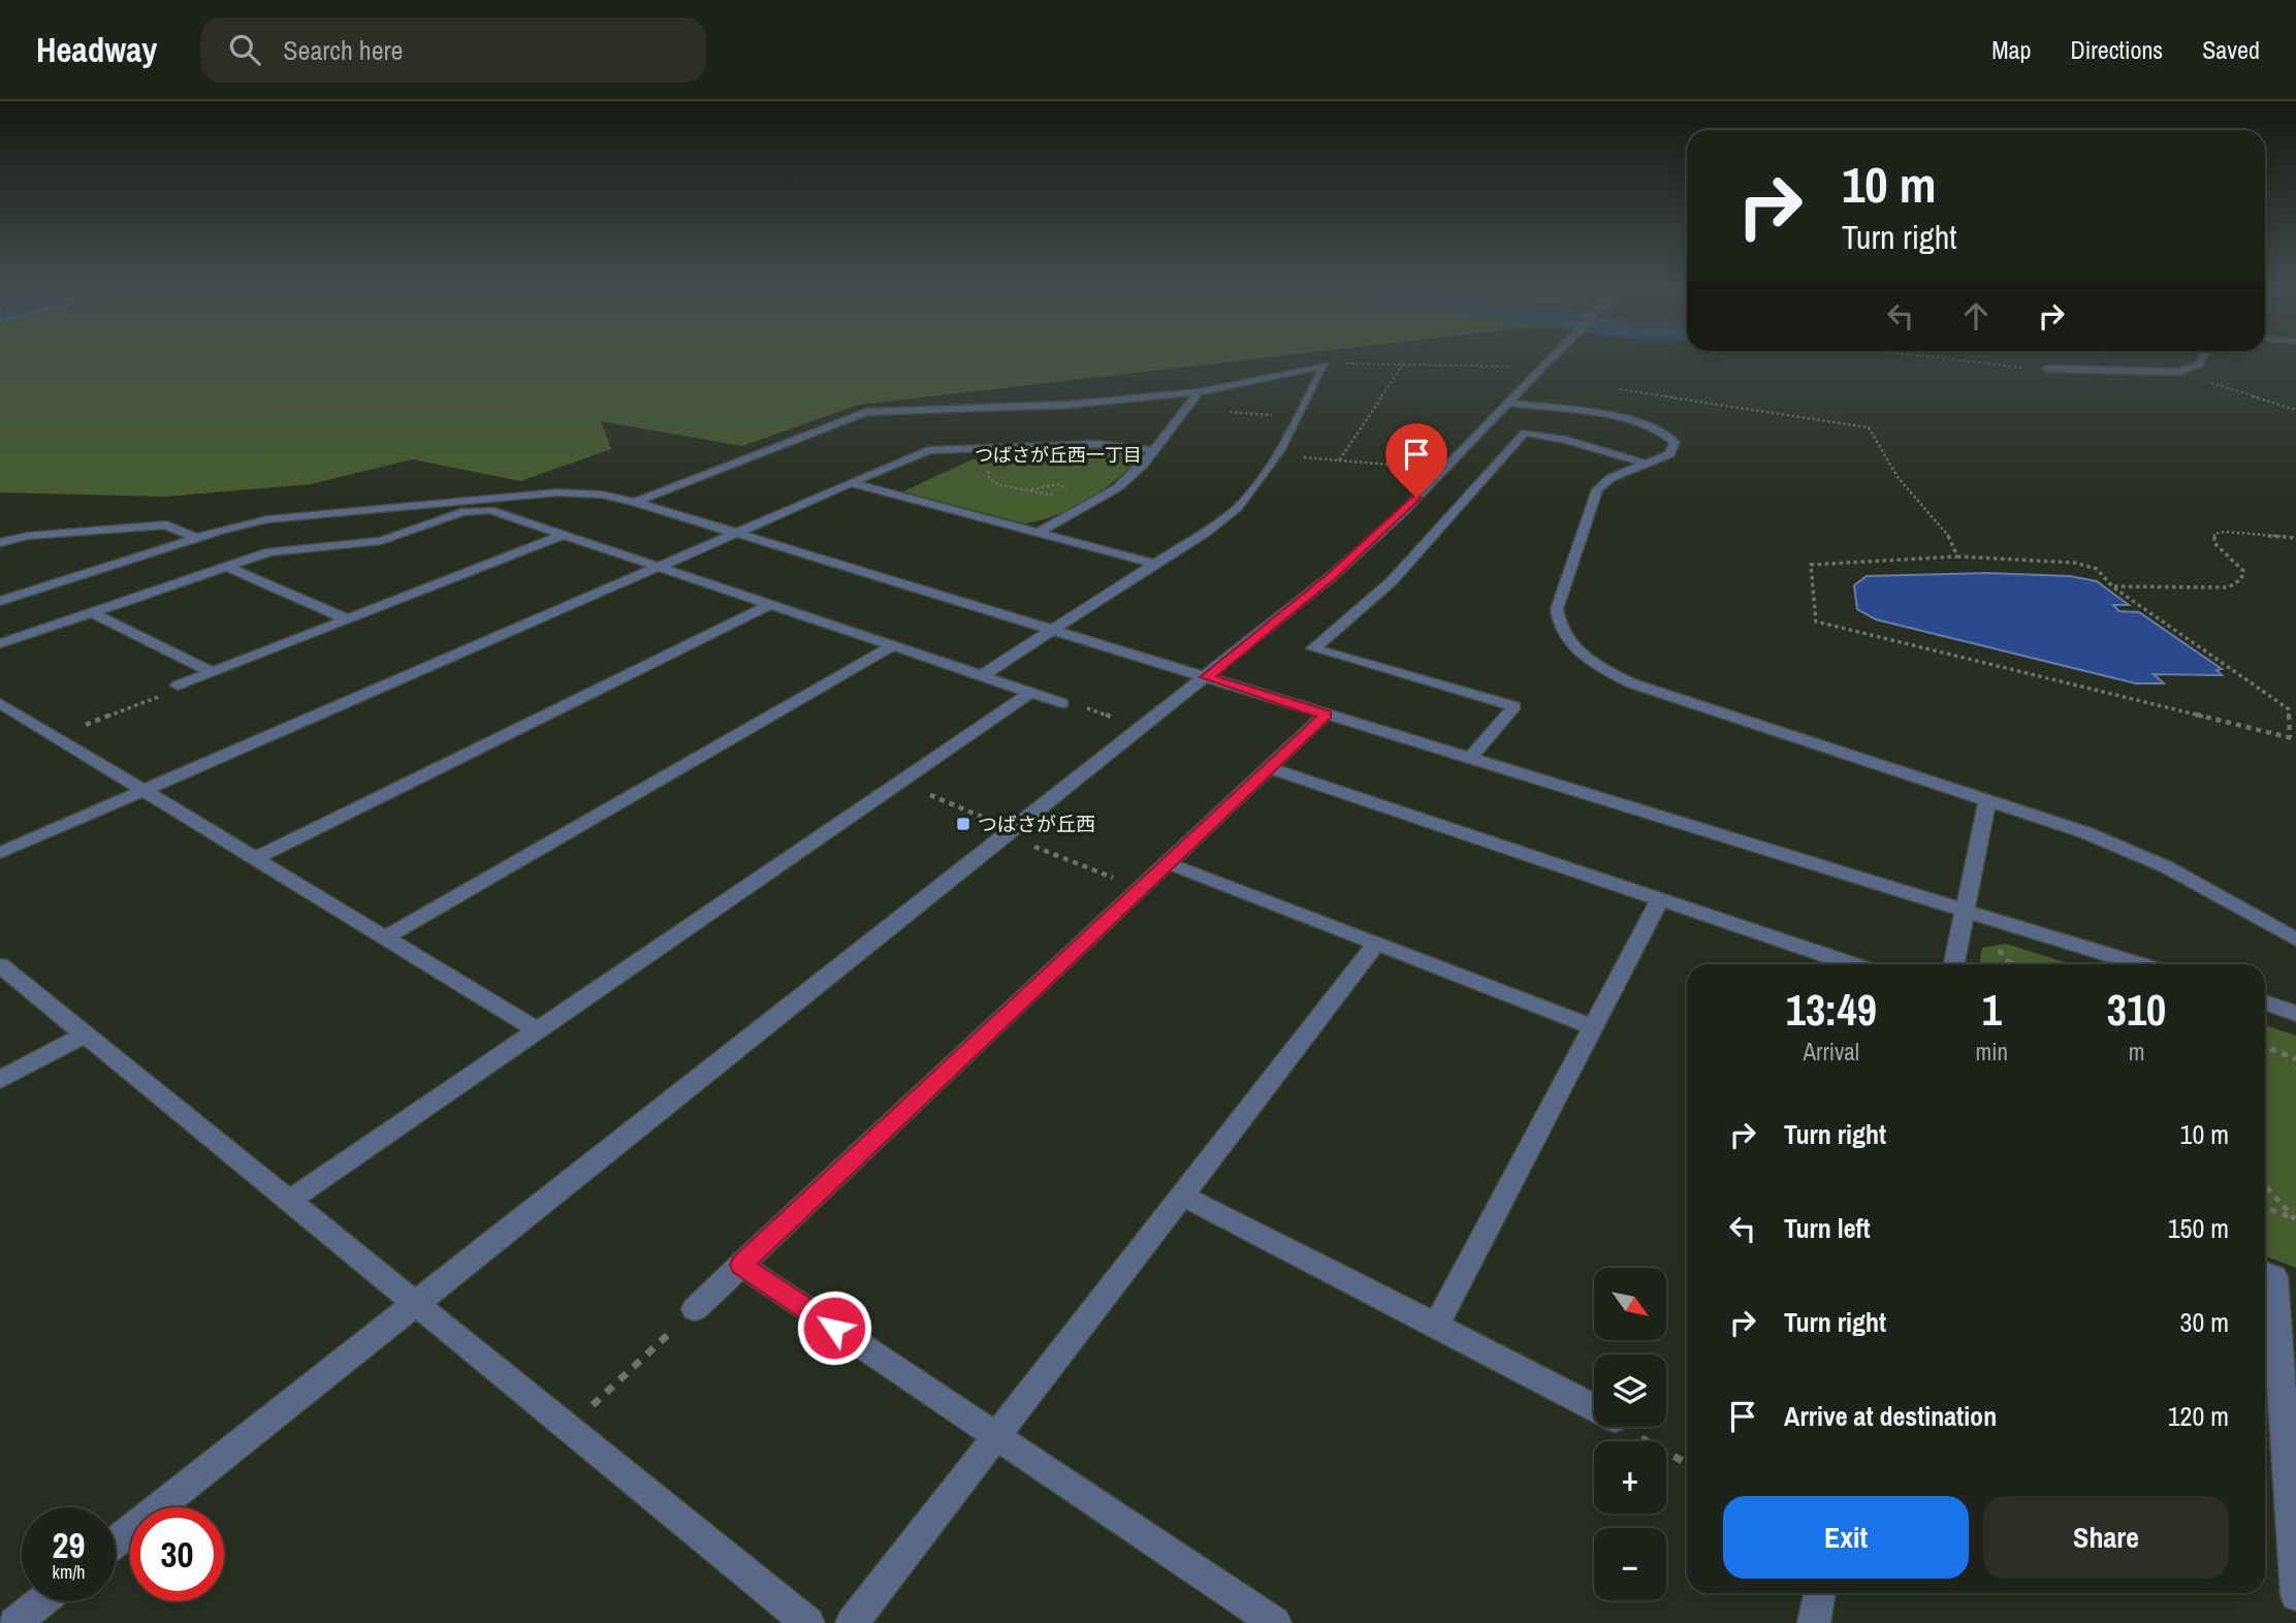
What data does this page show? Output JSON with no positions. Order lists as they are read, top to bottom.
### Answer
{
  "districts": ["つばさが丘西一丁目"],
  "places": {
    "transit": ["つばさが丘西"]
  },
  "north": "bottom right",
  "page": {
    "header": "Headway",
    "search": "Search here",
    "nav": ["Map", "Directions", "Saved"],
    "turn": ["10 m", "Turn right"],
    "eta": [
      "13:49",
      "Arrival",
      "1",
      "min",
      "310",
      "m"
    ],
    "list": [
      {
        "name": "Turn right",
        "value": "10 m"
      },
      {
        "name": "Turn left",
        "value": "150 m"
      },
      {
        "name": "Turn right",
        "value": "30 m"
      },
      {
        "name": "Arrive at destination",
        "value": "120 m"
      }
    ],
    "map_buttons": ["+", "−"],
    "buttons": ["Exit", "Share"],
    "speed": "29 km/h",
    "limit": "30"
  }
}
